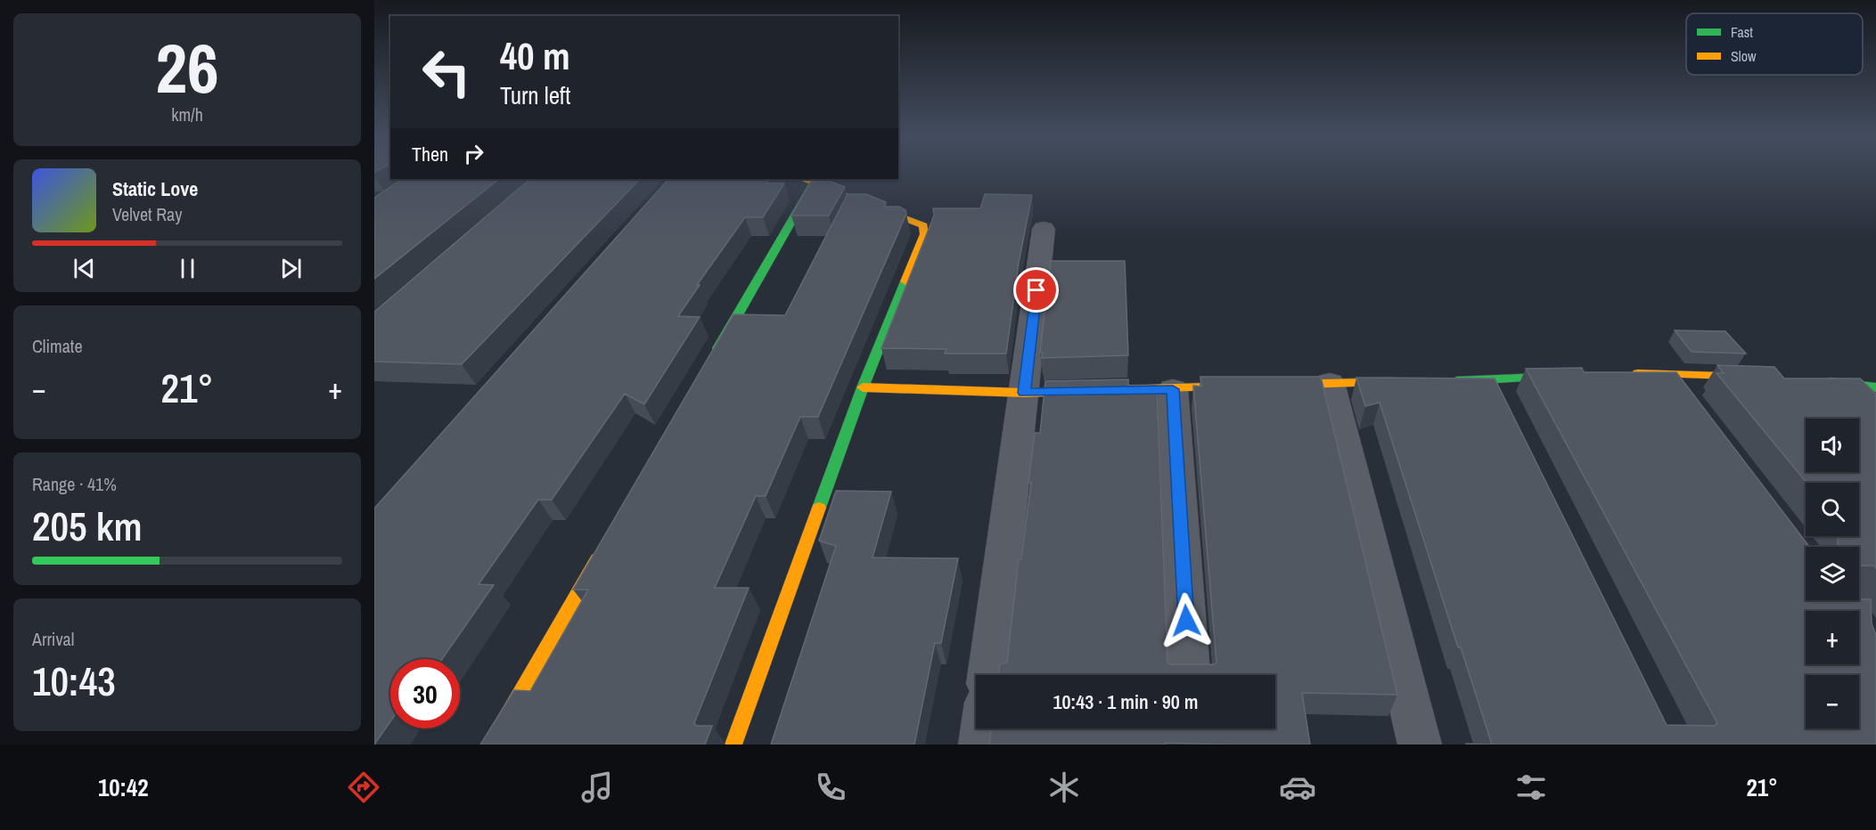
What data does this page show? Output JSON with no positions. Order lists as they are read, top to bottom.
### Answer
{
  "legend": ["Fast", "Slow"],
  "page": {
    "tile": [
      ["26", "km/h"],
      "Climate",
      ["Range · 41%", "205 km"],
      ["Arrival", "10:43"]
    ],
    "turn": ["40 m", "Turn left"],
    "then": "Then",
    "song": ["Static Love", "Velvet Ray"],
    "heat": ["−", "21°", "+"],
    "map_buttons": ["+", "−"],
    "limit": "30",
    "trip": "10:43 · 1 min · 90 m",
    "tabs": ["10:42", "21°"]
  }
}
